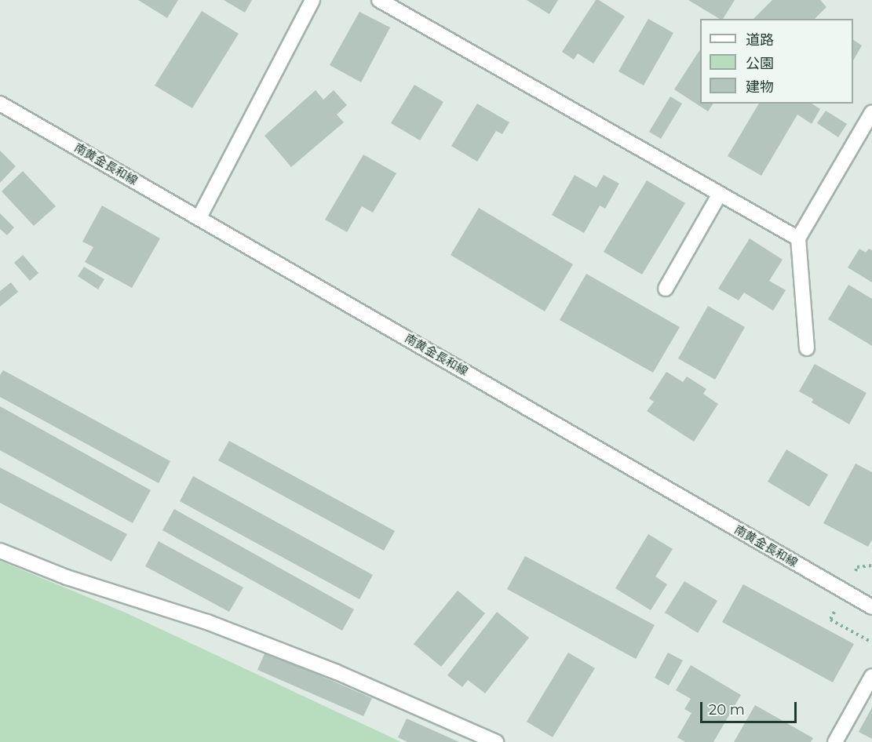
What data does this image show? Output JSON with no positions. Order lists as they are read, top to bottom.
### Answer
{
  "streets": {
    "street": ["南黄金長和線"]
  },
  "legend": ["道路", "公園", "建物"],
  "scale_bar": "20 m"
}
